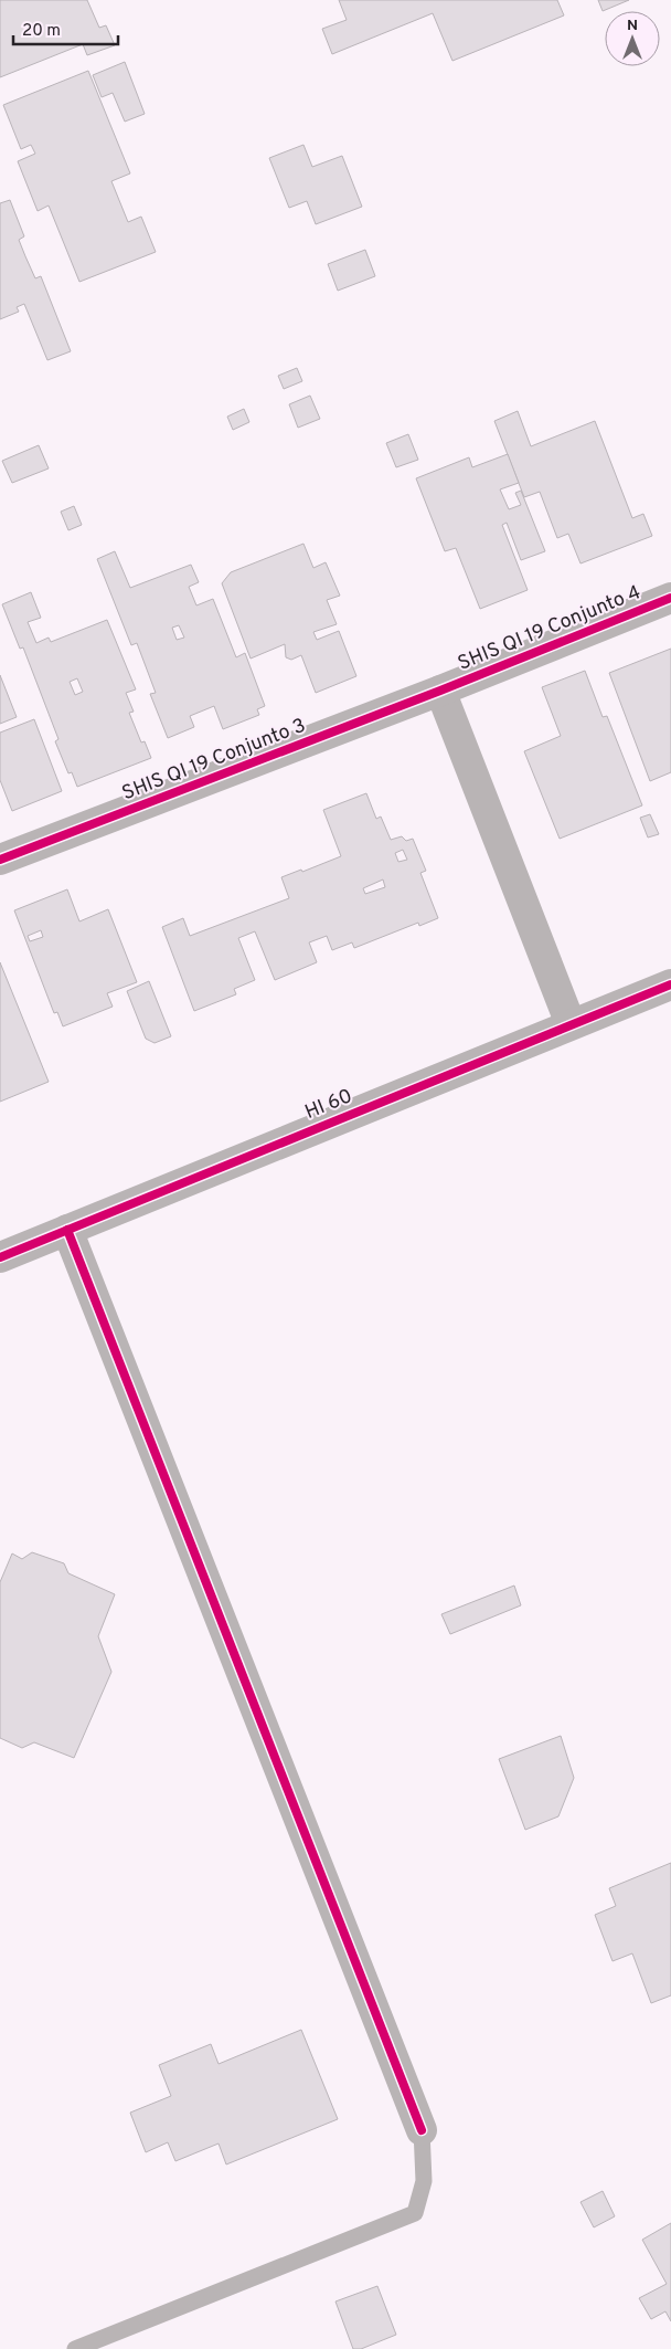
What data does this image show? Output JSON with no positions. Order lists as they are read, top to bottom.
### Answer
{
  "streets": {
    "street": ["SHIS QI 19 Conjunto 4", "SHIS QI 19 Conjunto 3", "HI 60"]
  },
  "crossings": [
    ["SHIS QI 19 Conjunto 4", "SHIS QI 19 Conjunto 3"]
  ],
  "scale_bar": "20 m",
  "north": "top"
}
